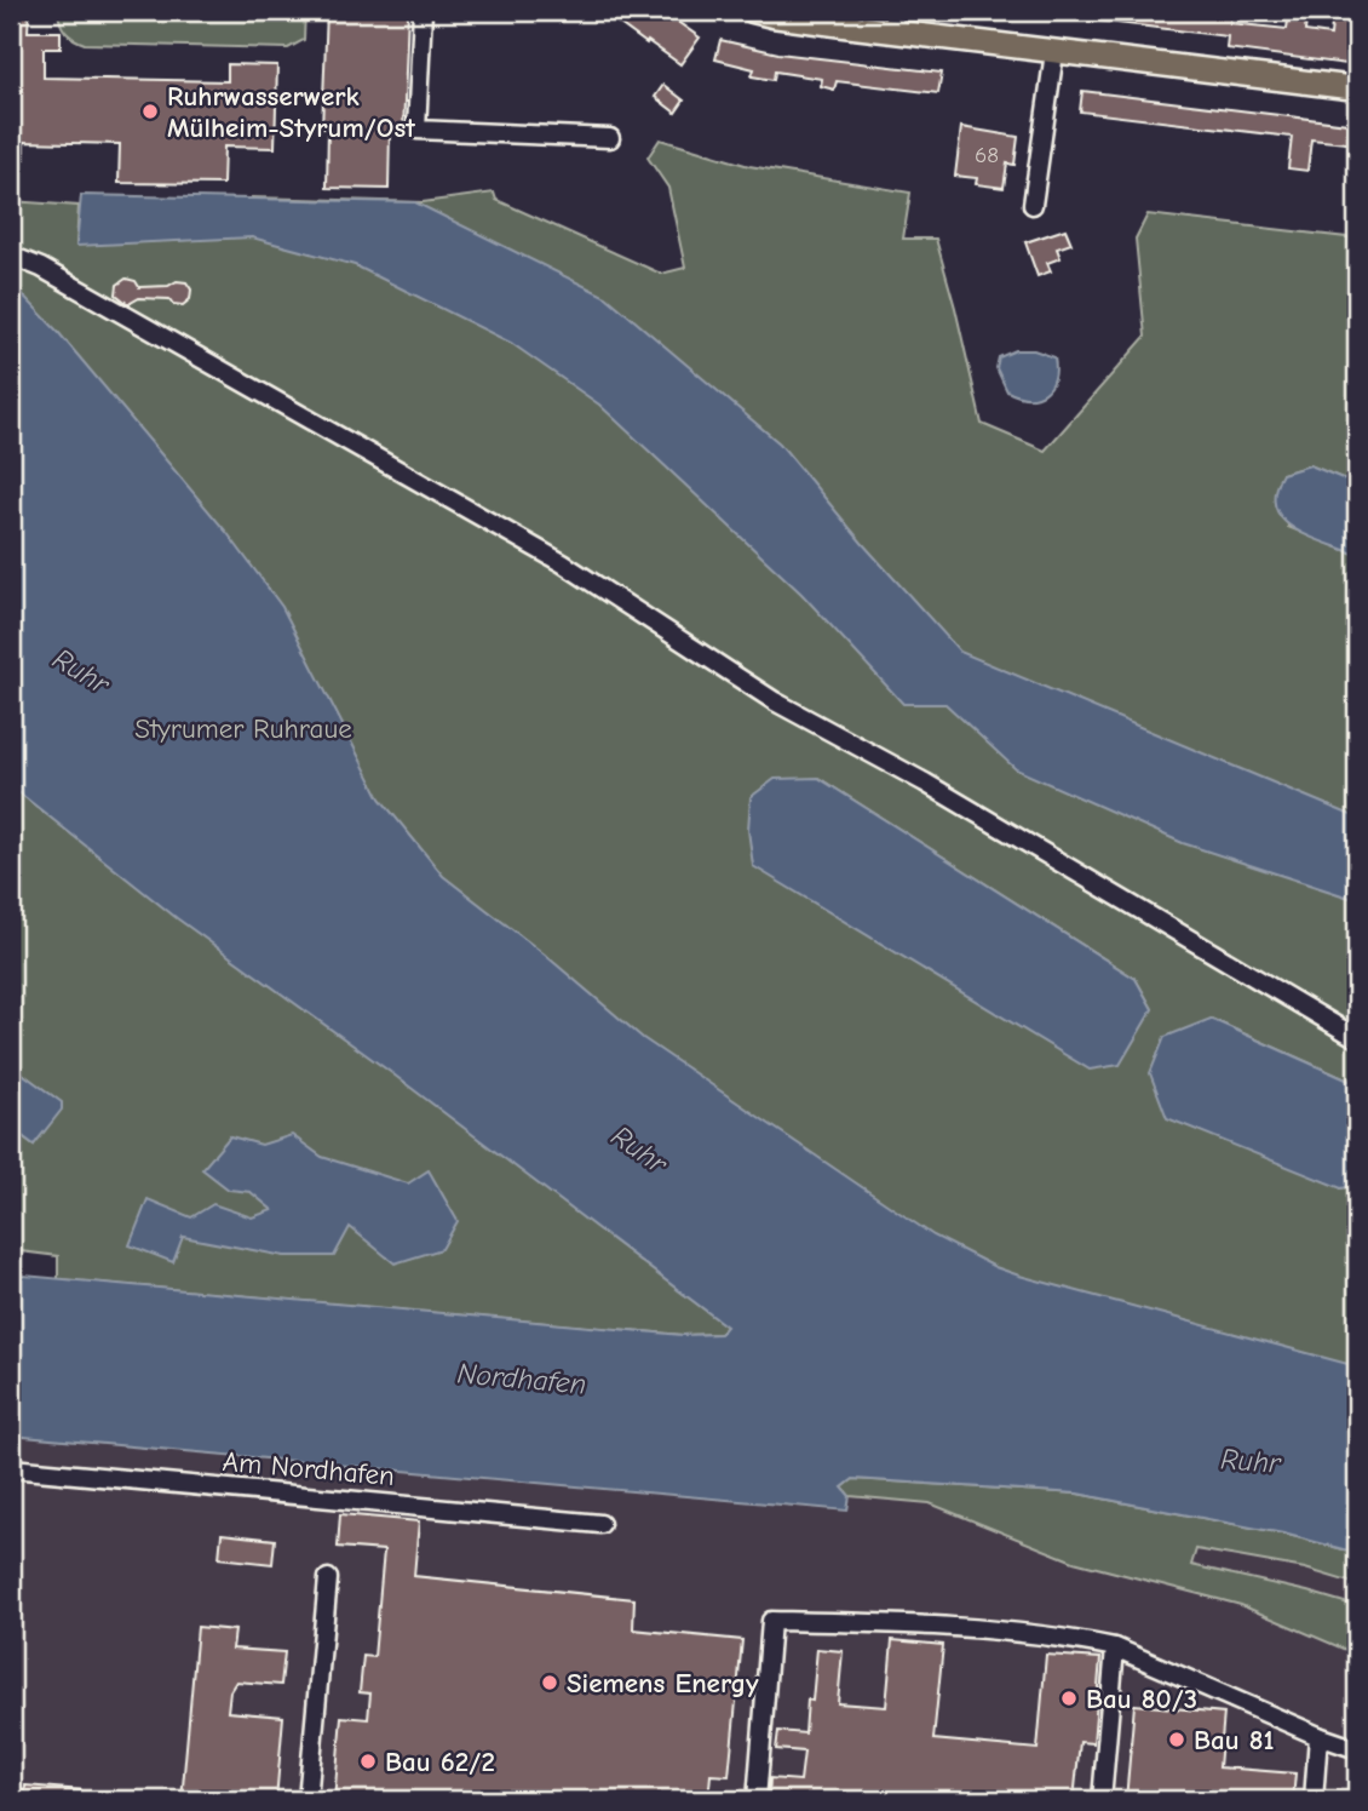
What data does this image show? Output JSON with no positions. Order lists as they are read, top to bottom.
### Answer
{
  "streets": {
    "street": ["Am Nordhafen"]
  },
  "water": ["Ruhr", "Nordhafen"],
  "parks": ["Styrumer Ruhraue"],
  "places": [
    "Ruhrwasserwerk Mülheim-Styrum/Ost",
    "Siemens Energy",
    "Bau 80/3",
    "Bau 81",
    "Bau 62/2"
  ],
  "house_numbers": ["68"]
}
